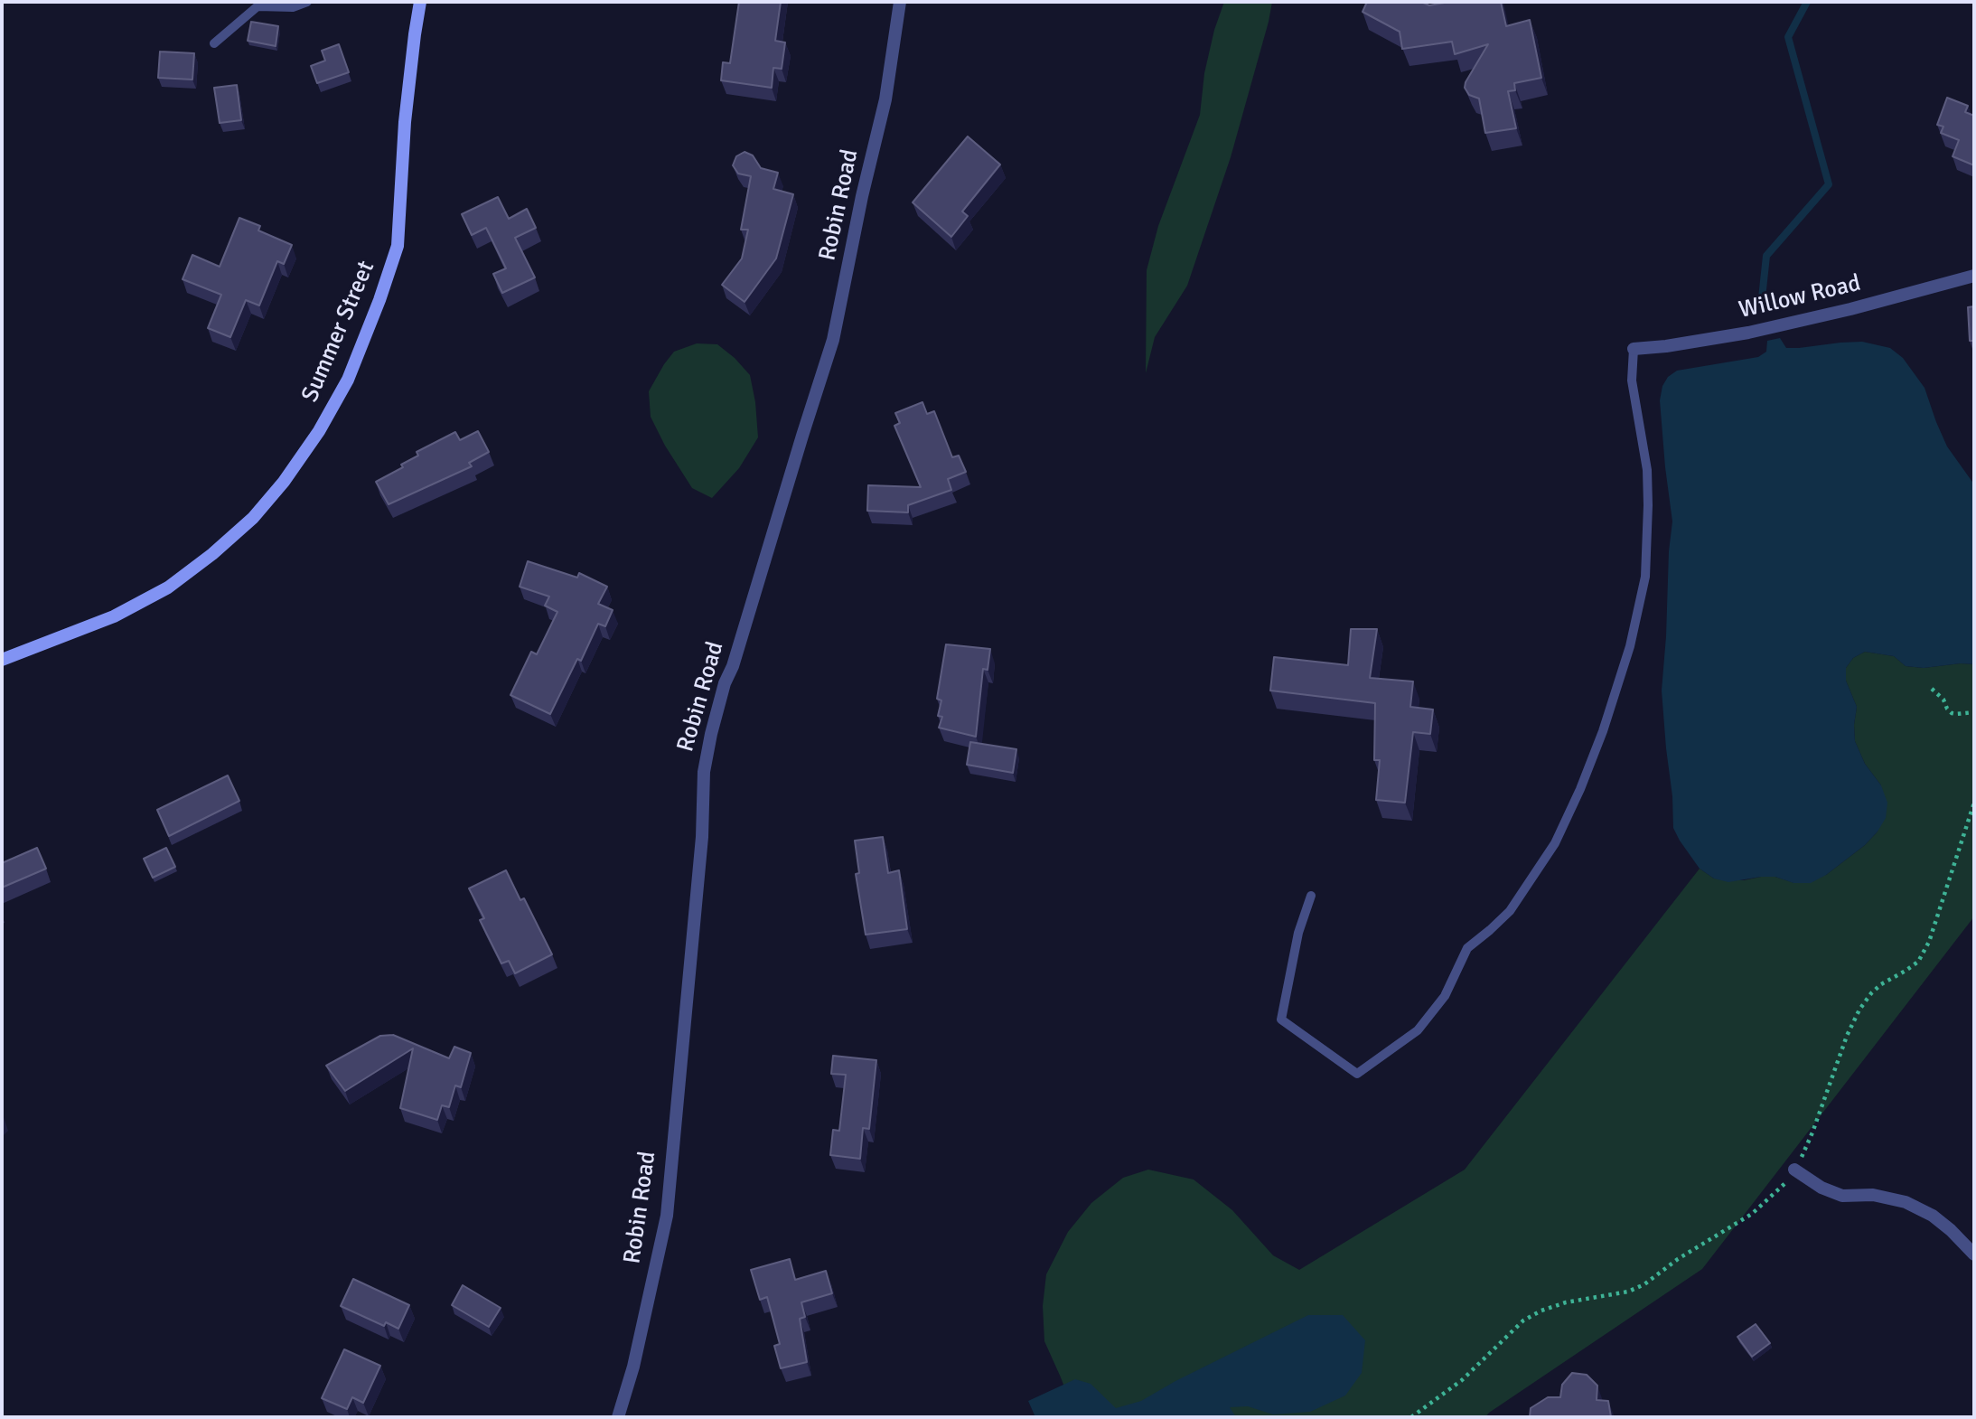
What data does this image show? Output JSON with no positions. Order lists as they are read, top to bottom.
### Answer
{
  "streets": {
    "street": ["Robin Road", "Willow Road", "Summer Street"]
  }
}
